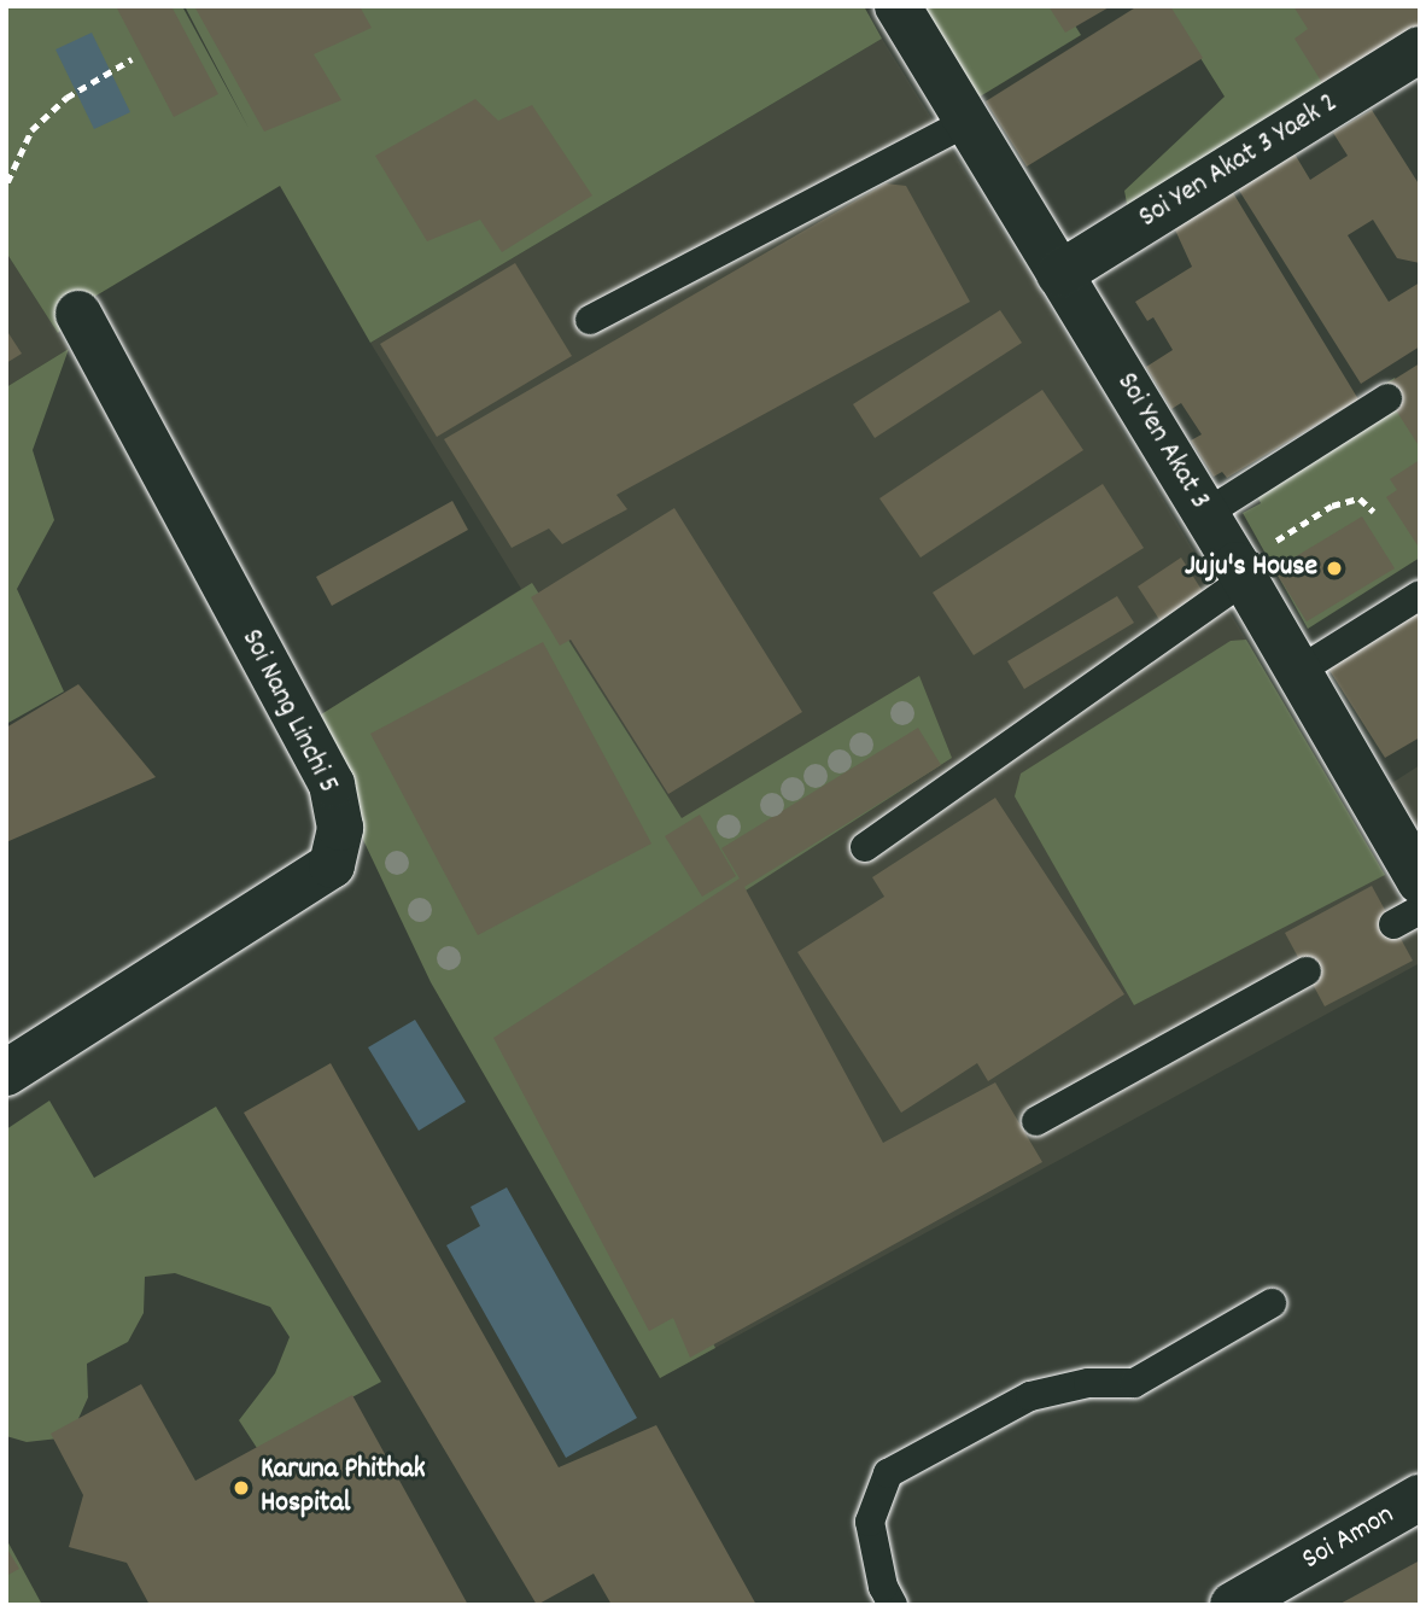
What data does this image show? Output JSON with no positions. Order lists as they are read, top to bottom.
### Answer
{
  "streets": {
    "street": [
      "Soi Yen Akat 3 Yaek 2",
      "Soi Yen Akat 3",
      "Soi Nang Linchi 5",
      "Soi Amon"
    ]
  },
  "crossings": [
    ["Soi Yen Akat 3 Yaek 2", "Soi Yen Akat 3"]
  ],
  "places": ["Juju's House", "Karuna Phithak Hospital"]
}
